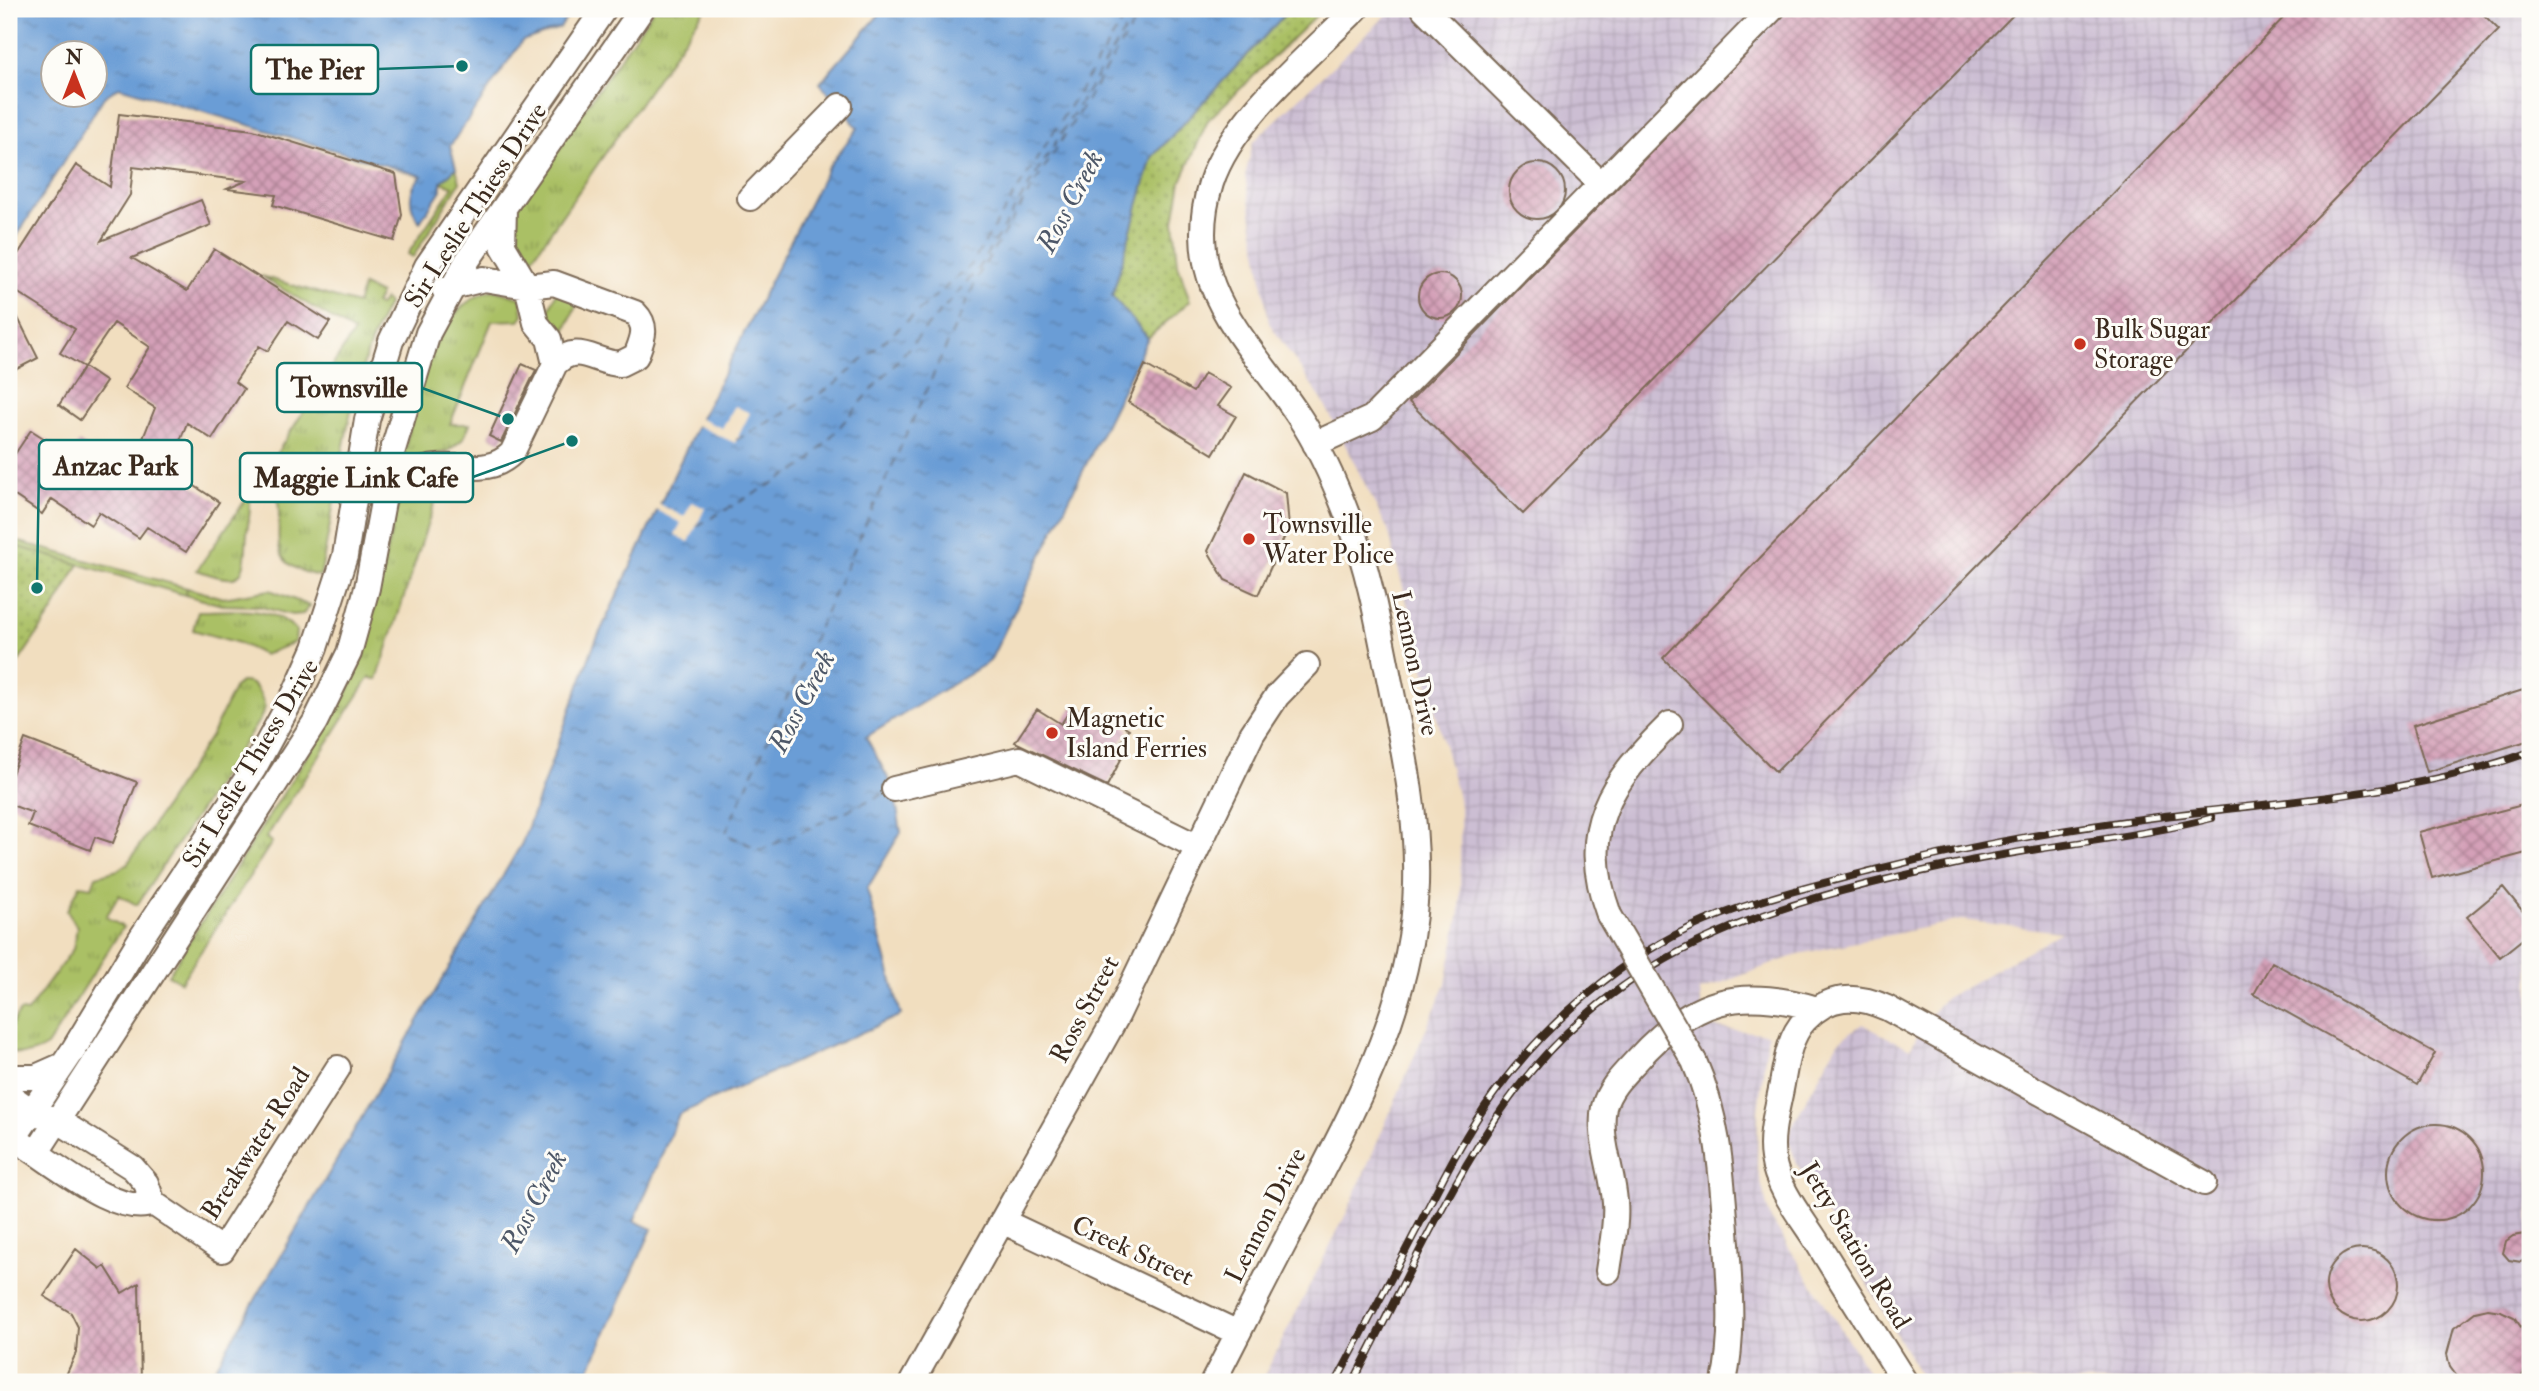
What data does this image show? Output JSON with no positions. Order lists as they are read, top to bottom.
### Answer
{
  "streets": {
    "street": [
      "Sir Leslie Thiess Drive",
      "Lennon Drive",
      "Ross Street",
      "Breakwater Road",
      "Jetty Station Road",
      "Creek Street"
    ]
  },
  "crossings": [
    ["Lennon Drive", "Creek Street"],
    ["Ross Street", "Creek Street"]
  ],
  "water": ["Ross Creek"],
  "places": [
    "The Pier",
    "Bulk Sugar Storage",
    "Townsville",
    "Maggie Link Cafe",
    "Townsville Water Police",
    "Anzac Park",
    "Magnetic Island Ferries"
  ],
  "north": "top"
}
